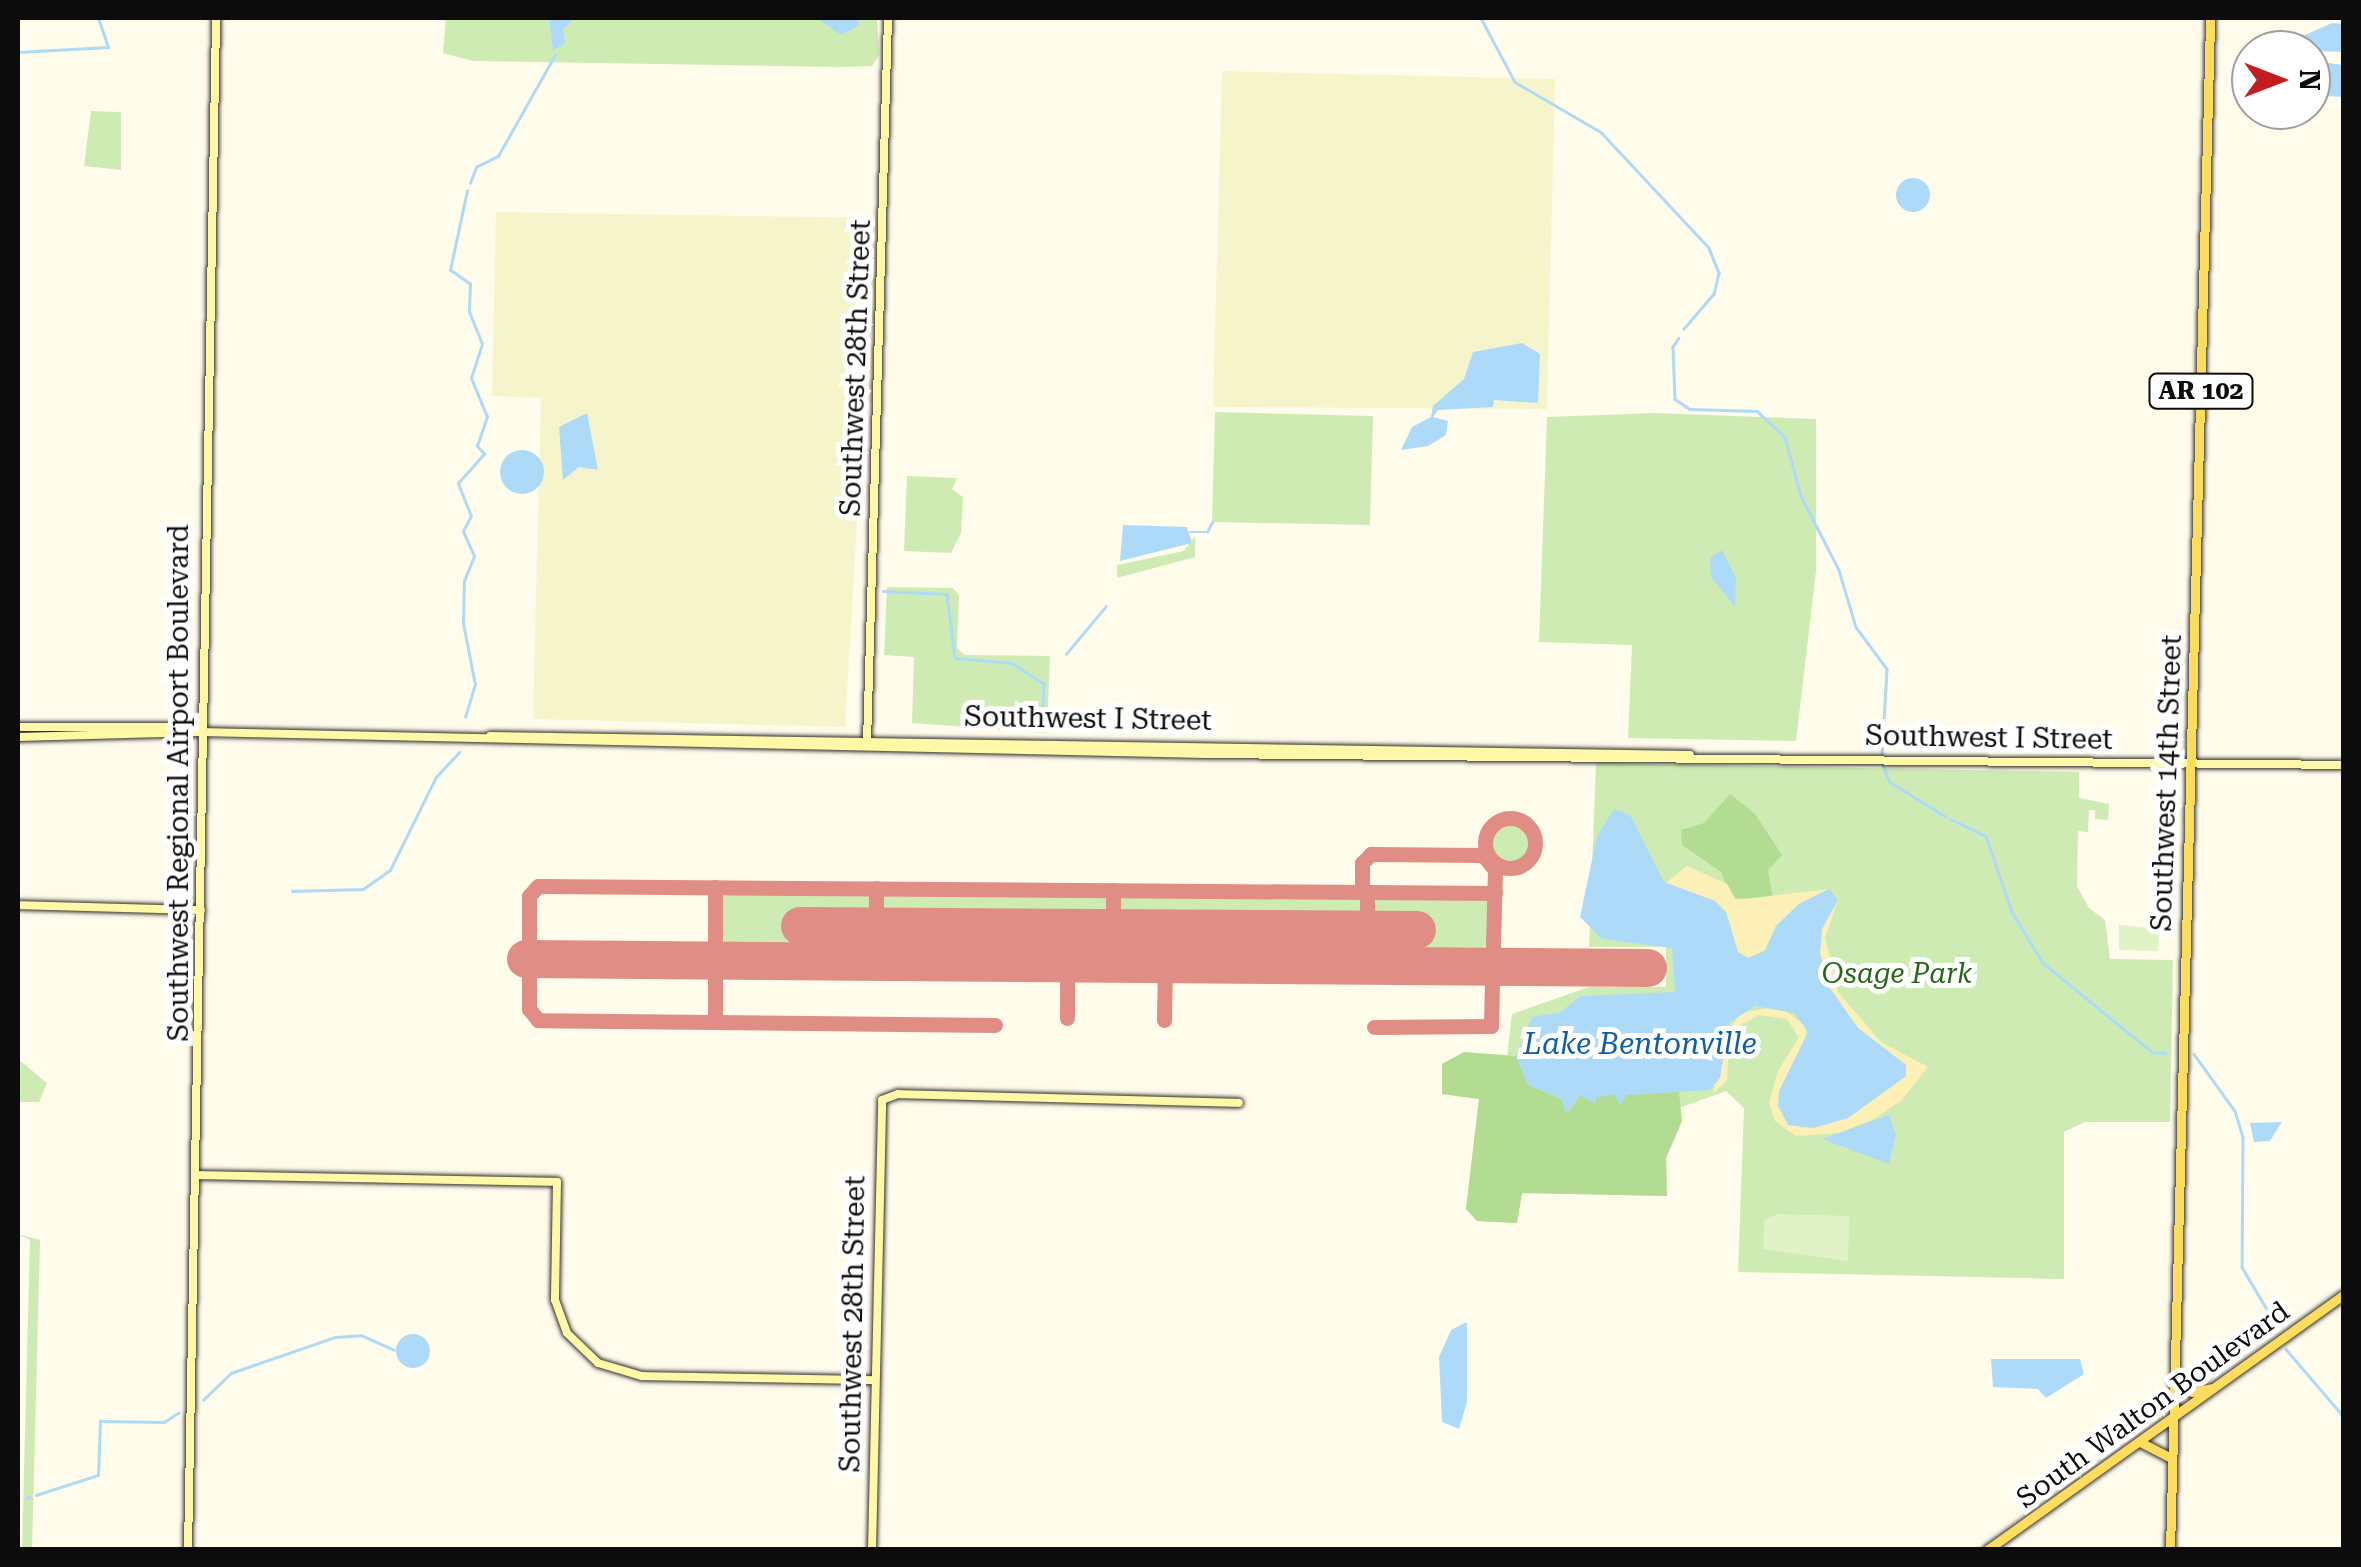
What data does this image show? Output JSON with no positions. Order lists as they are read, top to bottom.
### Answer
{
  "streets": {
    "main road": [
      "Southwest 28th Street",
      "AR 102",
      "Southwest I Street",
      "Southwest Regional Airport Boulevard",
      "Southwest 14th Street",
      "South Walton Boulevard"
    ]
  },
  "crossings": [
    ["Southwest 28th Street", "Southwest I Street"],
    ["Southwest I Street", "Southwest Regional Airport Boulevard"],
    ["Southwest I Street", "Southwest 14th Street"],
    ["Southwest 14th Street", "South Walton Boulevard"]
  ],
  "water": ["Lake Bentonville"],
  "parks": ["Osage Park"],
  "north": "right"
}
